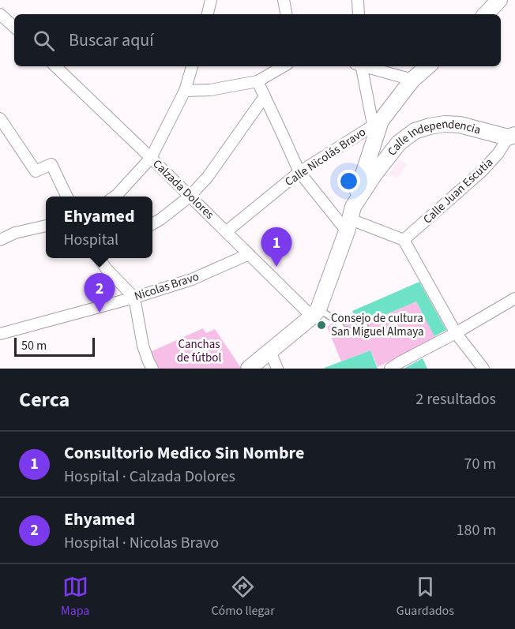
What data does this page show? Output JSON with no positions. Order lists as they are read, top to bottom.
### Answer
{
  "streets": {
    "street": [
      "Calle Independencia",
      "Calle Nicolás Bravo",
      "Calzada Dolores",
      "Calle Juan Escutia",
      "Nicolas Bravo"
    ]
  },
  "crossings": [
    ["Calle Independencia", "Calle Nicolás Bravo"],
    ["Calle Independencia", "Calle Juan Escutia"],
    ["Calle Nicolás Bravo", "Calzada Dolores"],
    ["Calzada Dolores", "Nicolas Bravo"]
  ],
  "parks": ["Canchas de fútbol"],
  "places": ["Consejo de cultura San Miguel Almaya"],
  "scale_bar": "50 m",
  "page": {
    "search": "Buscar aquí",
    "popup": ["Ehyamed", "Hospital"],
    "pins": ["1", "2"],
    "scale": "50 m",
    "heading": ["Cerca", "2 resultados"],
    "list": [
      {
        "mark": "1",
        "name": "Consultorio Medico Sin Nombre",
        "note": "Hospital · Calzada Dolores",
        "value": "70 m"
      },
      {
        "mark": "2",
        "name": "Ehyamed",
        "note": "Hospital · Nicolas Bravo",
        "value": "180 m"
      }
    ],
    "nav": ["Mapa", "Cómo llegar", "Guardados"]
  }
}
